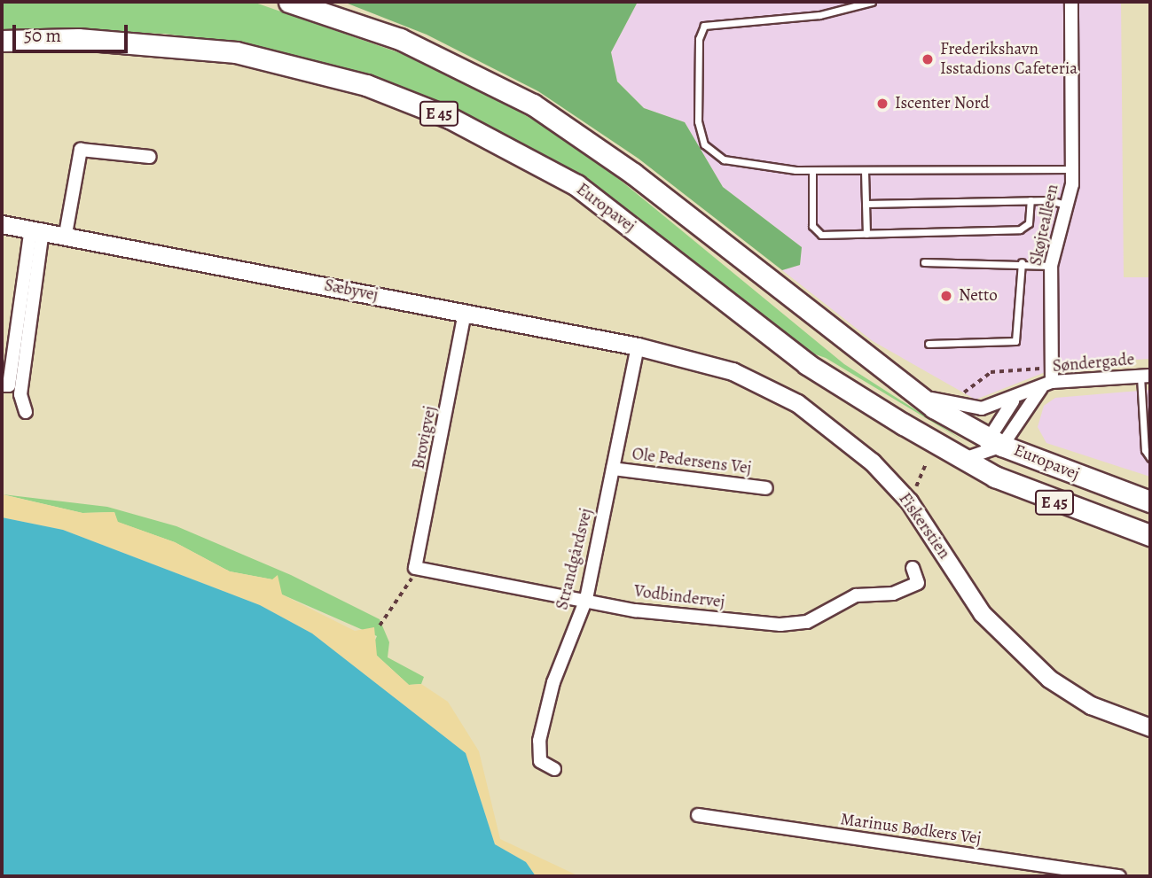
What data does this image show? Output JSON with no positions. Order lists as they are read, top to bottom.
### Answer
{
  "streets": {
    "main road": ["E 45", "Europavej"],
    "street": [
      "Skøjtealleen",
      "Sæbyvej",
      "Søndergade",
      "Brovigvej",
      "Ole Pedersens Vej",
      "Fiskerstien",
      "Strandgårdsvej",
      "Vodbindervej",
      "Marinus Bødkers Vej"
    ]
  },
  "crossings": [
    ["Europavej", "Søndergade"],
    ["Skøjtealleen", "Søndergade"],
    ["Sæbyvej", "Brovigvej"],
    ["Sæbyvej", "Fiskerstien"],
    ["Sæbyvej", "Strandgårdsvej"],
    ["Brovigvej", "Vodbindervej"],
    ["Ole Pedersens Vej", "Strandgårdsvej"],
    ["Fiskerstien", "Strandgårdsvej"],
    ["Strandgårdsvej", "Vodbindervej"]
  ],
  "places": ["Frederikshavn Isstadions Cafeteria", "Iscenter Nord", "Netto"],
  "scale_bar": "50 m"
}
